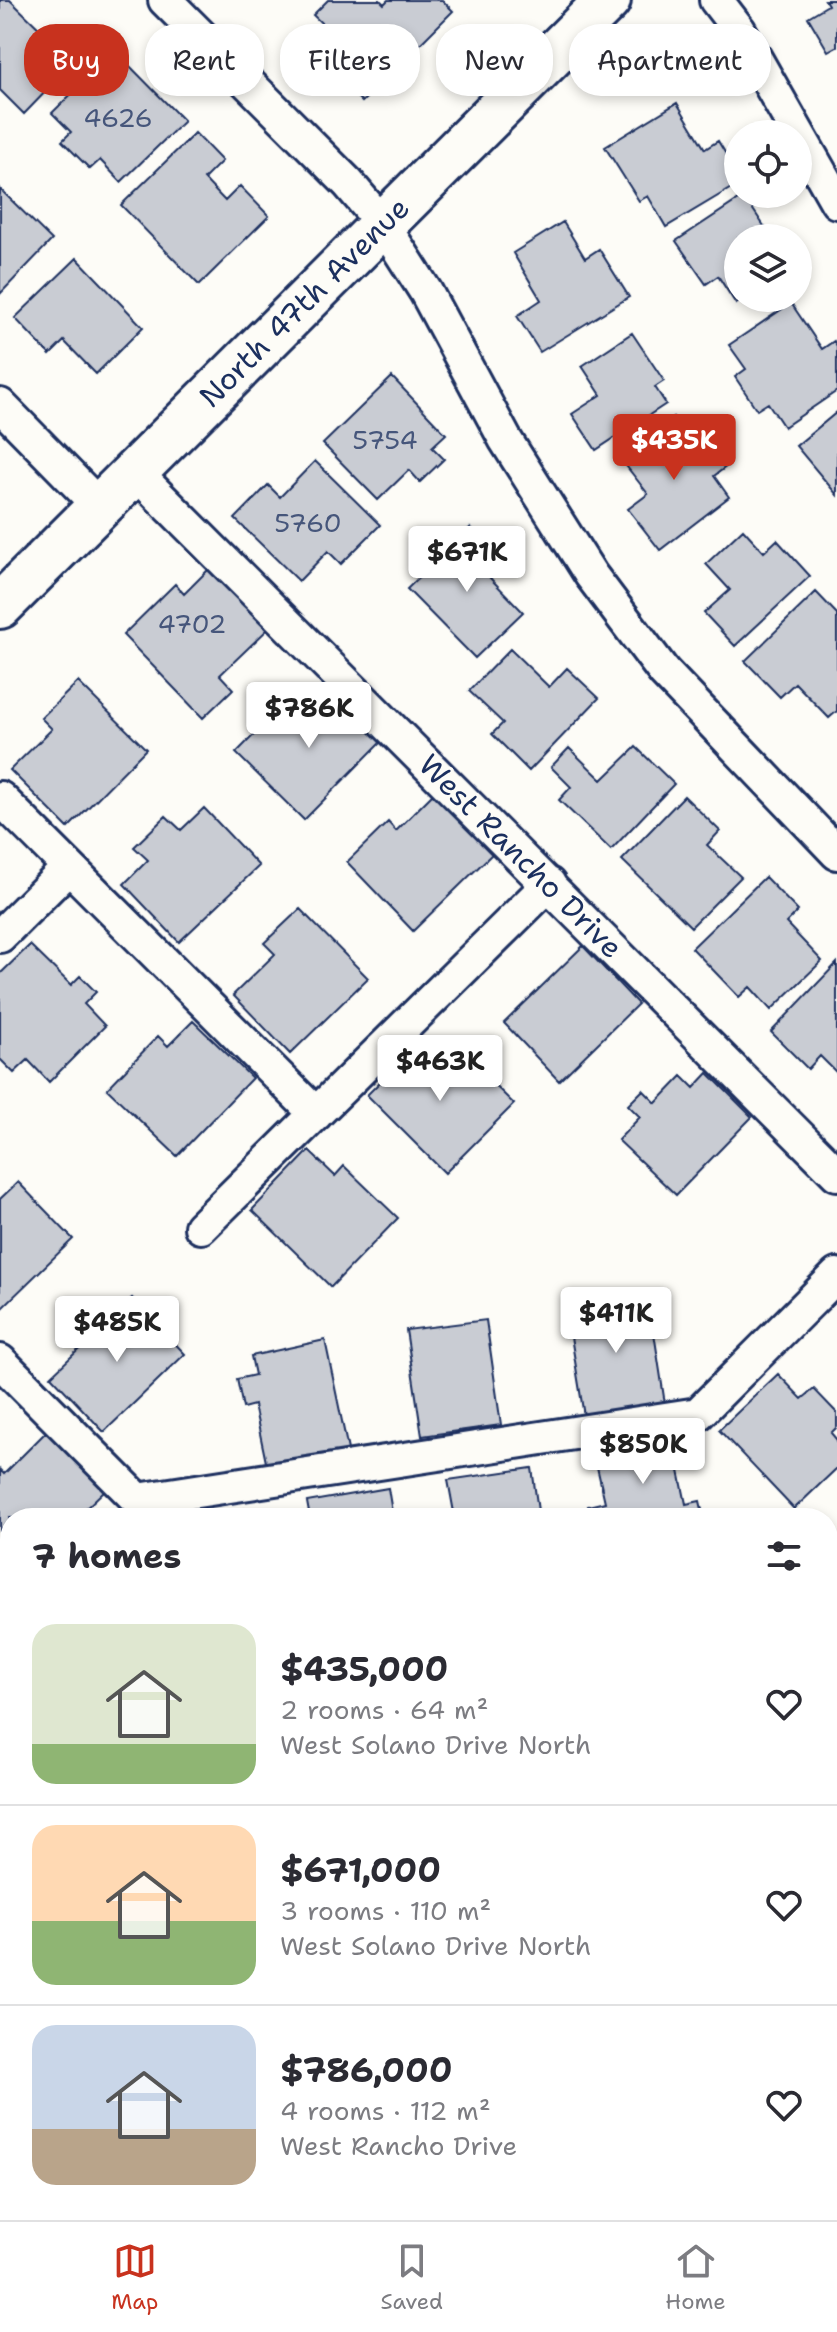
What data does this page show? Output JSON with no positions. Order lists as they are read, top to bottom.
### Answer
{
  "streets": {
    "street": ["North 47th Avenue", "West Rancho Drive"]
  },
  "crossings": [
    ["North 47th Avenue", "West Rancho Drive"]
  ],
  "house_numbers": [
    "4626",
    "5754",
    "5760",
    "4702"
  ],
  "page": {
    "chip": [
      "Buy",
      "Rent",
      "Filters",
      "New",
      "Apartment"
    ],
    "price": [
      "$435K",
      "$671K",
      "$786K",
      "$463K",
      "$411K",
      "$485K",
      "$850K"
    ],
    "heading": "7 homes",
    "list": [
      {
        "name": "$435,000",
        "note": "2 rooms · 64 m² · West Solano Drive North"
      },
      {
        "name": "$671,000",
        "note": "3 rooms · 110 m² · West Solano Drive North"
      },
      {
        "name": "$786,000",
        "note": "4 rooms · 112 m² · West Rancho Drive"
      }
    ],
    "tabs": ["Map", "Saved", "Home"]
  }
}
